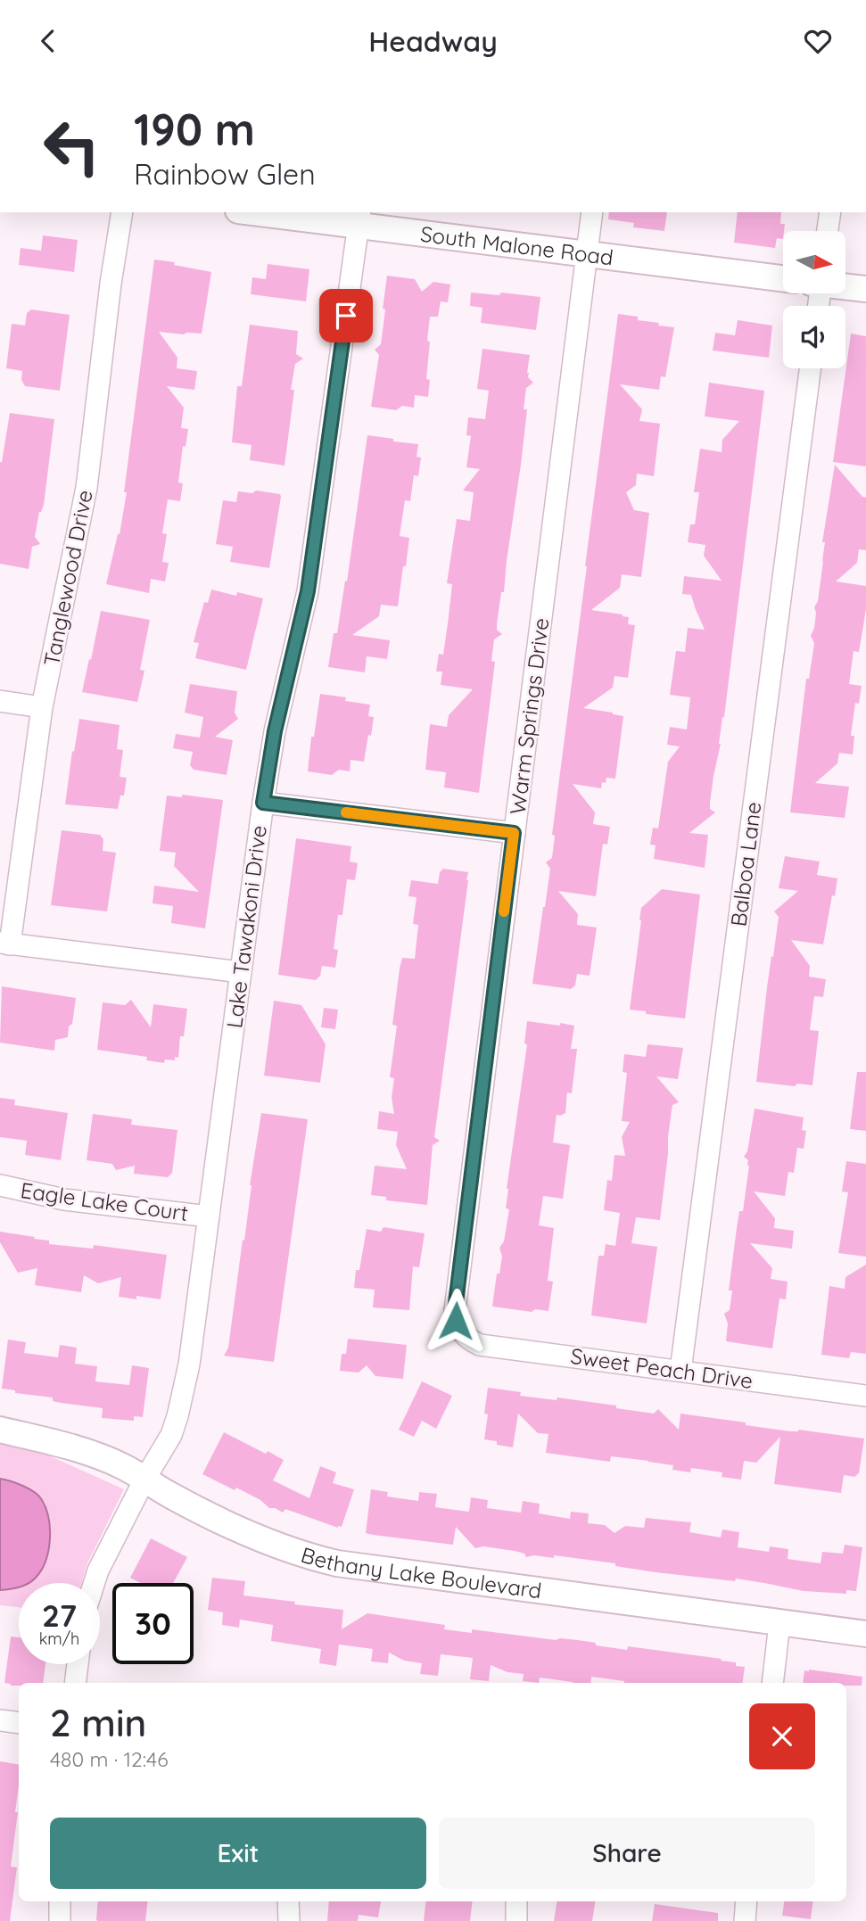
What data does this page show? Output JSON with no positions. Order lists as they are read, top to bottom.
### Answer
{
  "streets": {
    "street": [
      "South Malone Road",
      "Tanglewood Drive",
      "Warm Springs Drive",
      "Balboa Lane",
      "Lake Tawakoni Drive",
      "Eagle Lake Court",
      "Sweet Peach Drive",
      "Bethany Lake Boulevard"
    ]
  },
  "crossings": [
    ["South Malone Road", "Warm Springs Drive"],
    ["South Malone Road", "Lake Tawakoni Drive"],
    ["Warm Springs Drive", "Sweet Peach Drive"],
    ["Balboa Lane", "Sweet Peach Drive"],
    ["Lake Tawakoni Drive", "Eagle Lake Court"],
    ["Lake Tawakoni Drive", "Bethany Lake Boulevard"]
  ],
  "north": "right",
  "page": {
    "header": "Headway",
    "turn": ["190 m", "Rainbow Glen"],
    "speed": "27 km/h",
    "limit": "30",
    "heading": ["2 min", "480 m · 12:46"],
    "buttons": ["Exit", "Share"]
  }
}
